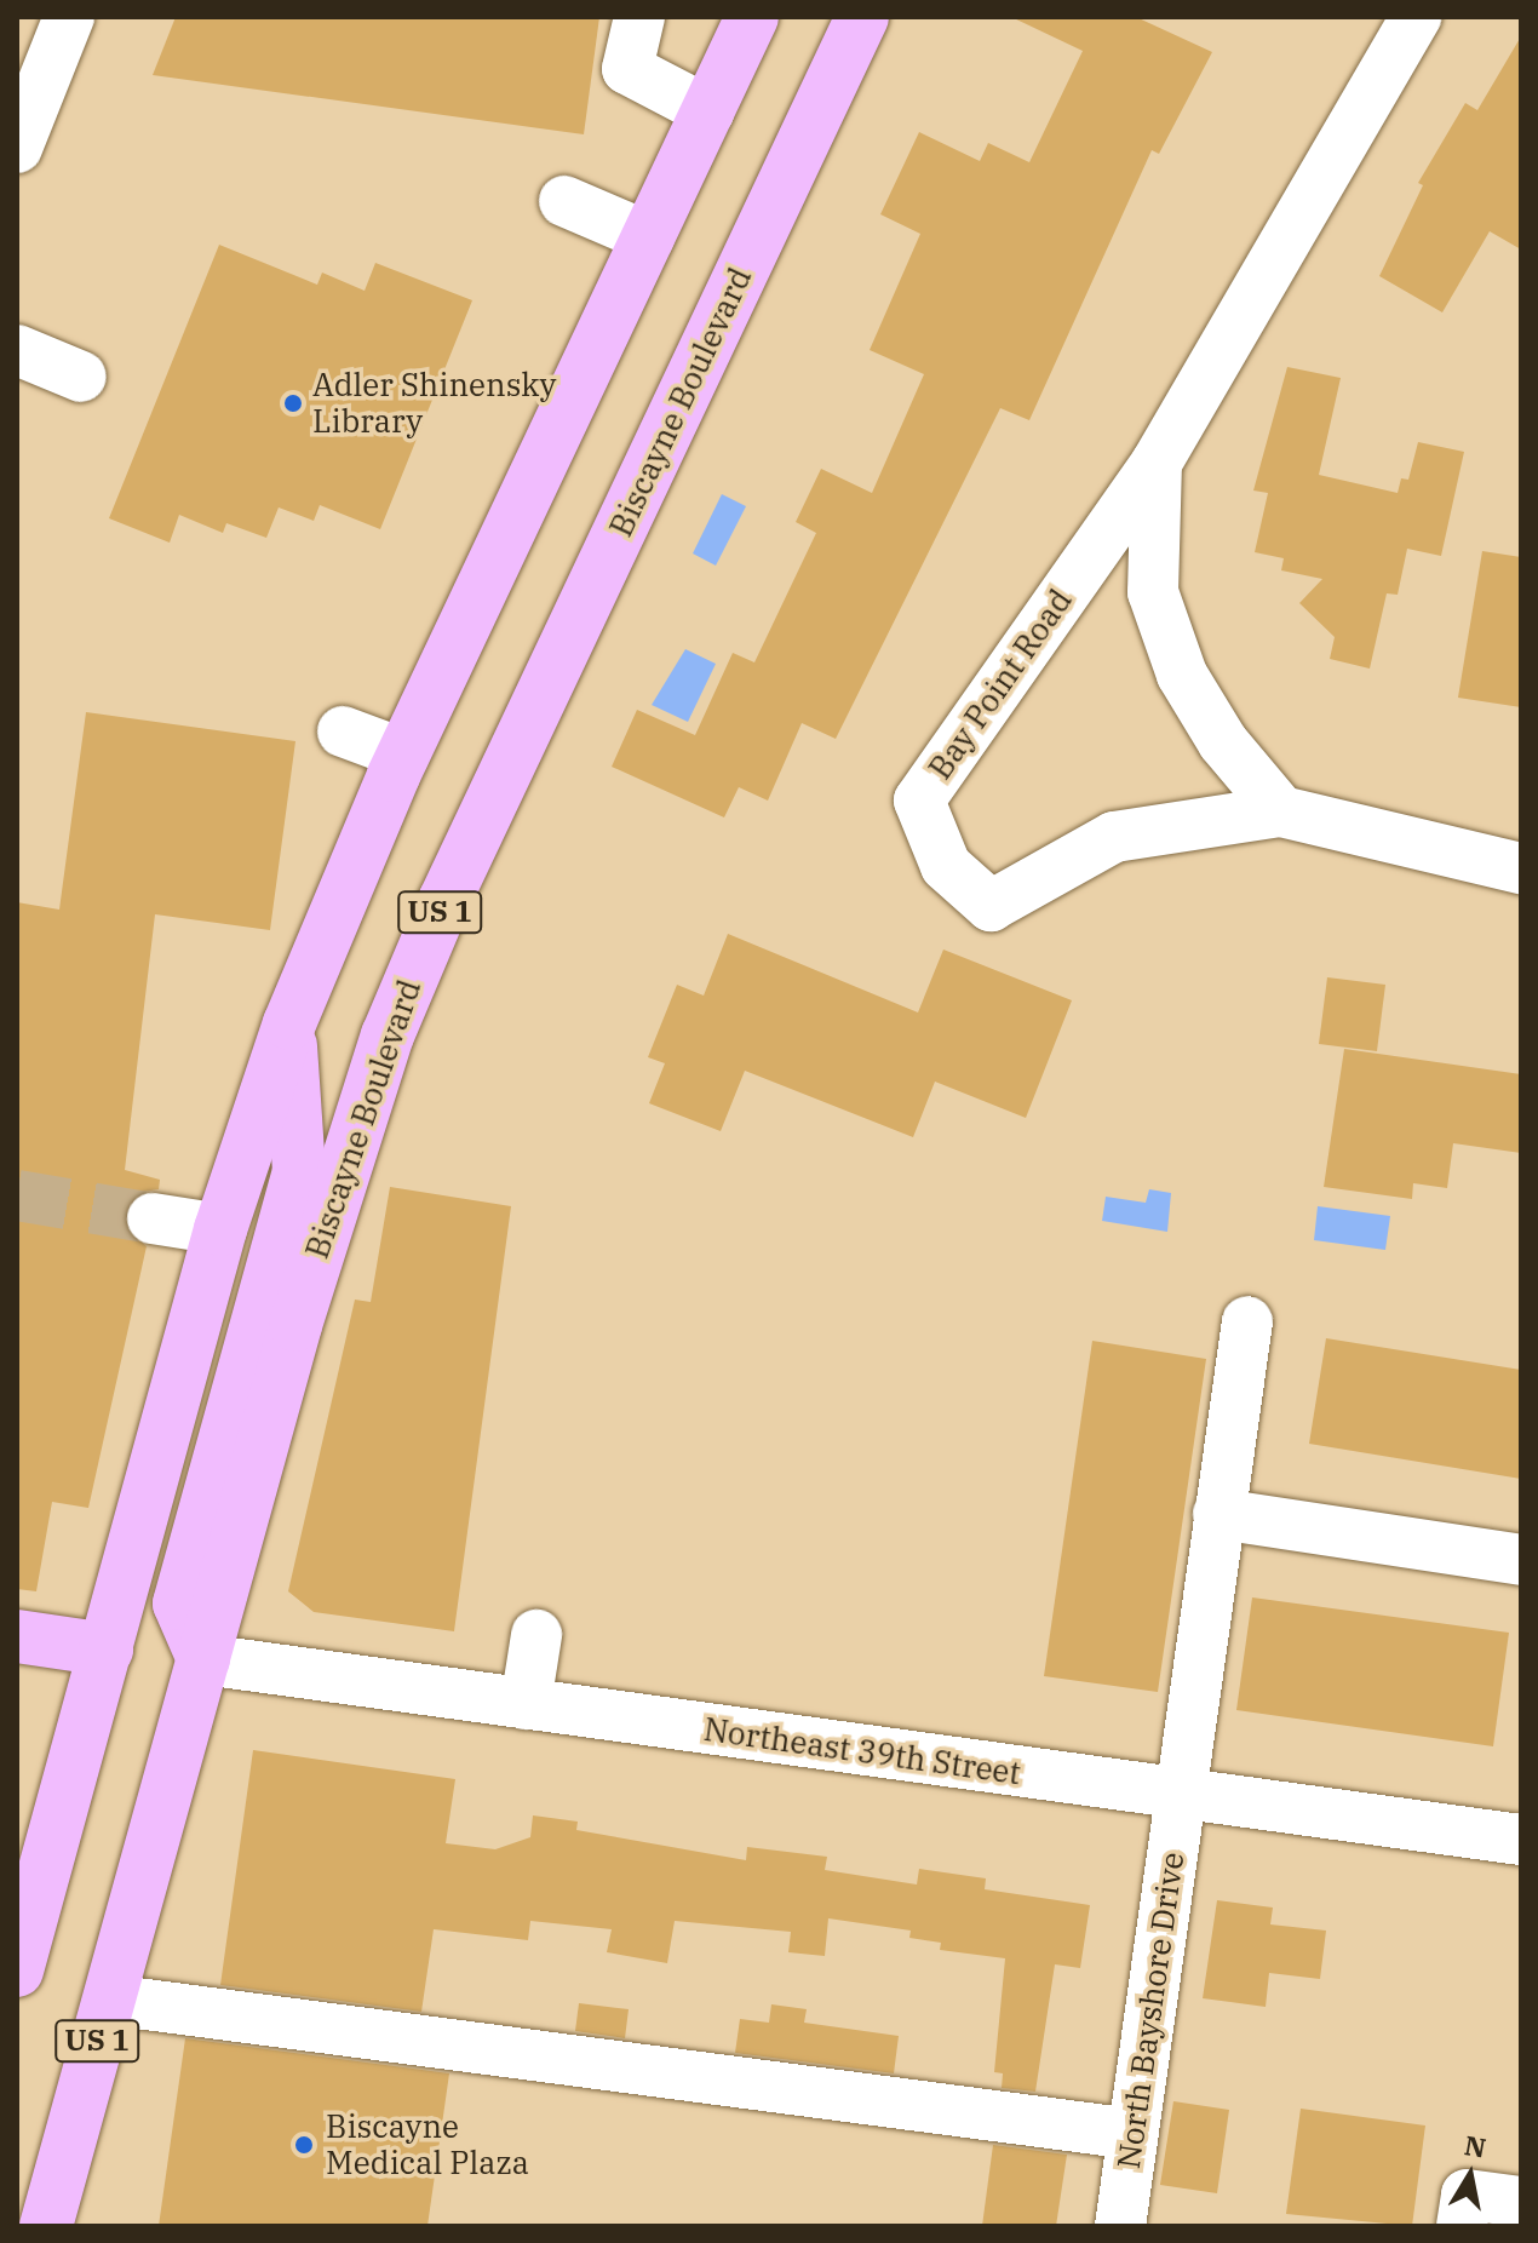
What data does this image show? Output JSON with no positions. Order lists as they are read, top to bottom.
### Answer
{
  "streets": {
    "main road": ["Biscayne Boulevard", "US 1"],
    "street": ["Bay Point Road", "Northeast 39th Street", "North Bayshore Drive"]
  },
  "crossings": [
    ["Biscayne Boulevard", "Northeast 39th Street"],
    ["Northeast 39th Street", "North Bayshore Drive"]
  ],
  "places": ["Adler Shinensky Library", "Biscayne Medical Plaza"],
  "north": "top"
}
